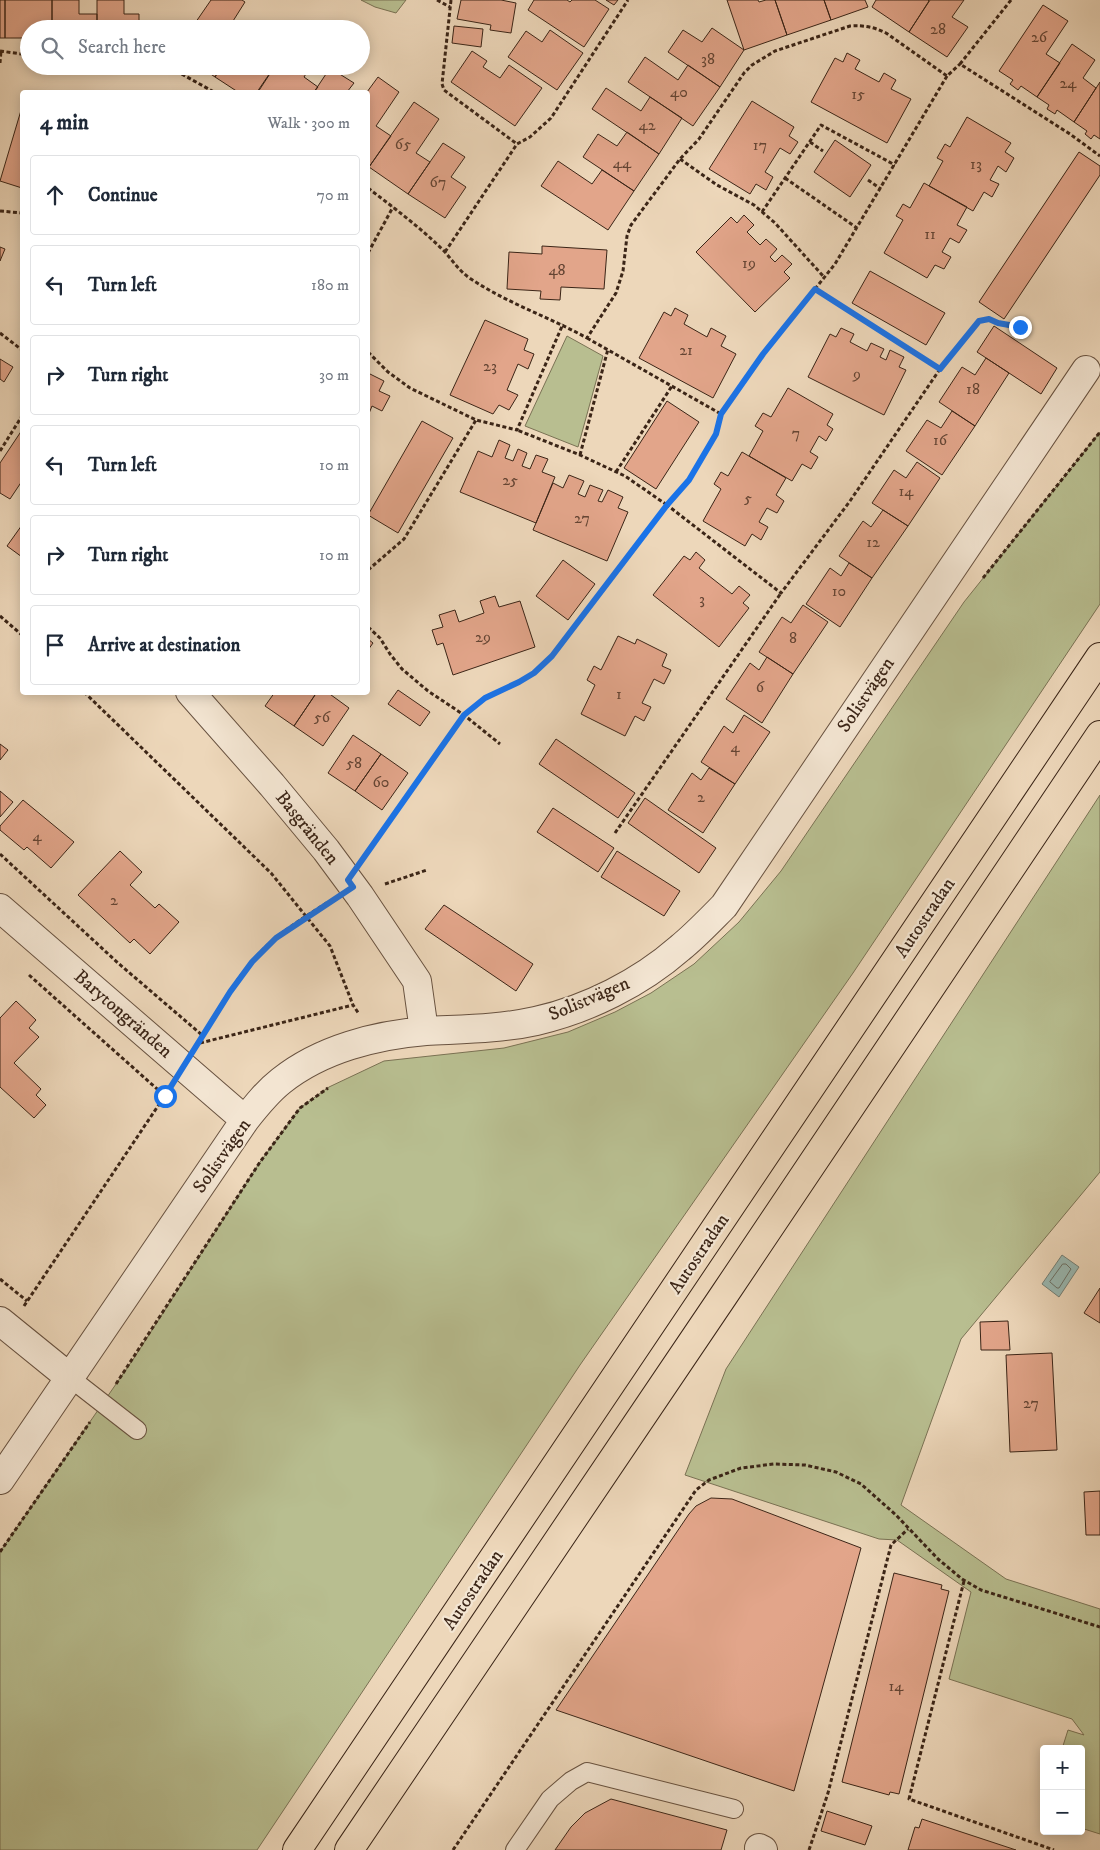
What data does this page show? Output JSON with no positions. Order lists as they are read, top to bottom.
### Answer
{
  "streets": {
    "highway": ["Autostradan"],
    "street": ["Solistvägen", "Basgränden", "Barytongränden"]
  },
  "crossings": [
    ["Solistvägen", "Basgränden"],
    ["Solistvägen", "Barytongränden"]
  ],
  "house_numbers": [
    "28",
    "26",
    "38",
    "24",
    "40",
    "15",
    "42",
    "65",
    "17",
    "44",
    "13",
    "67",
    "11",
    "19",
    "48",
    "21",
    "23",
    "9",
    "18",
    "7",
    "16",
    "25",
    "14",
    "5",
    "27",
    "12",
    "10",
    "3",
    "29",
    "8",
    "6",
    "1",
    "56",
    "4",
    "58",
    "60",
    "2",
    "4",
    "2",
    "27",
    "14"
  ],
  "page": {
    "search": "Search here",
    "heading": ["4 min", "Walk · 300 m"],
    "list": [
      ["Continue", "70 m"],
      ["Turn left", "180 m"],
      ["Turn right", "30 m"],
      ["Turn left", "10 m"],
      ["Turn right", "10 m"],
      "Arrive at destination"
    ],
    "map_buttons": ["+", "−"]
  }
}
